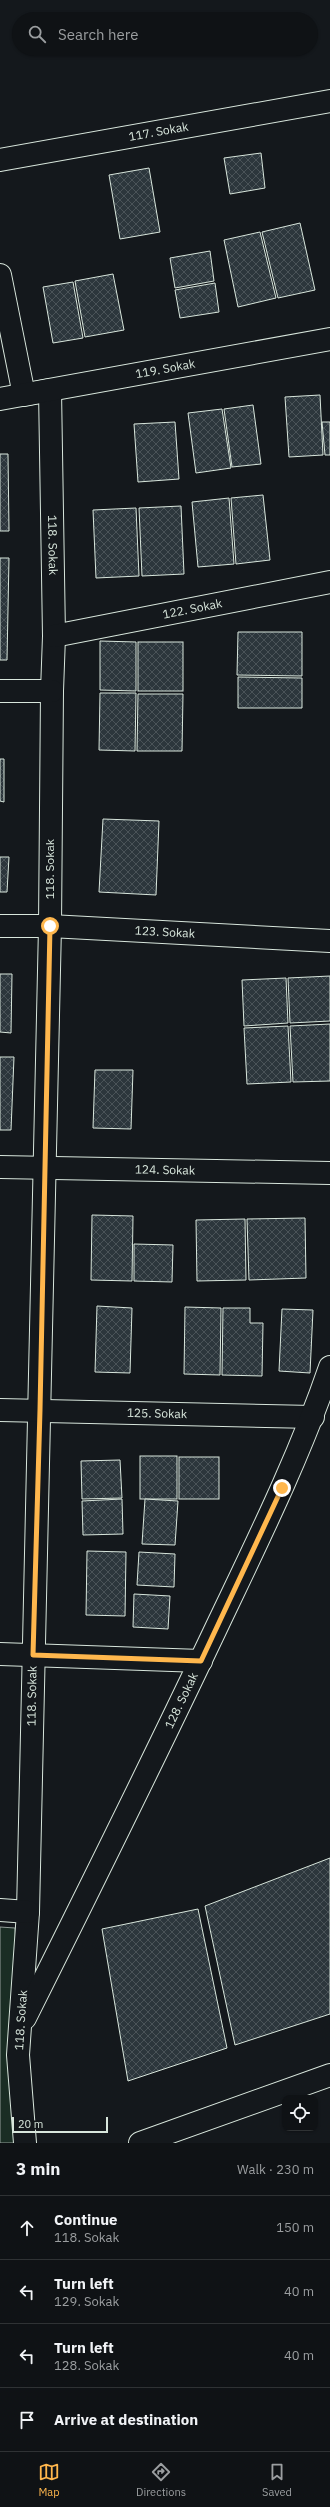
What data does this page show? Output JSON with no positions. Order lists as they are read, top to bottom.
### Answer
{
  "streets": {
    "street": [
      "117. Sokak",
      "119. Sokak",
      "118. Sokak",
      "122. Sokak",
      "123. Sokak",
      "124. Sokak",
      "125. Sokak",
      "128. Sokak"
    ]
  },
  "crossings": [
    ["119. Sokak", "118. Sokak"],
    ["118. Sokak", "122. Sokak"],
    ["118. Sokak", "123. Sokak"],
    ["118. Sokak", "124. Sokak"],
    ["118. Sokak", "125. Sokak"],
    ["118. Sokak", "128. Sokak"],
    ["125. Sokak", "128. Sokak"]
  ],
  "scale_bar": "20 m",
  "page": {
    "search": "Search here",
    "scale": "20 m",
    "heading": ["3 min", "Walk · 230 m"],
    "list": [
      ["Continue", "118. Sokak", "150 m"],
      ["Turn left", "129. Sokak", "40 m"],
      ["Turn left", "128. Sokak", "40 m"],
      "Arrive at destination"
    ],
    "nav": ["Map", "Directions", "Saved"]
  }
}
